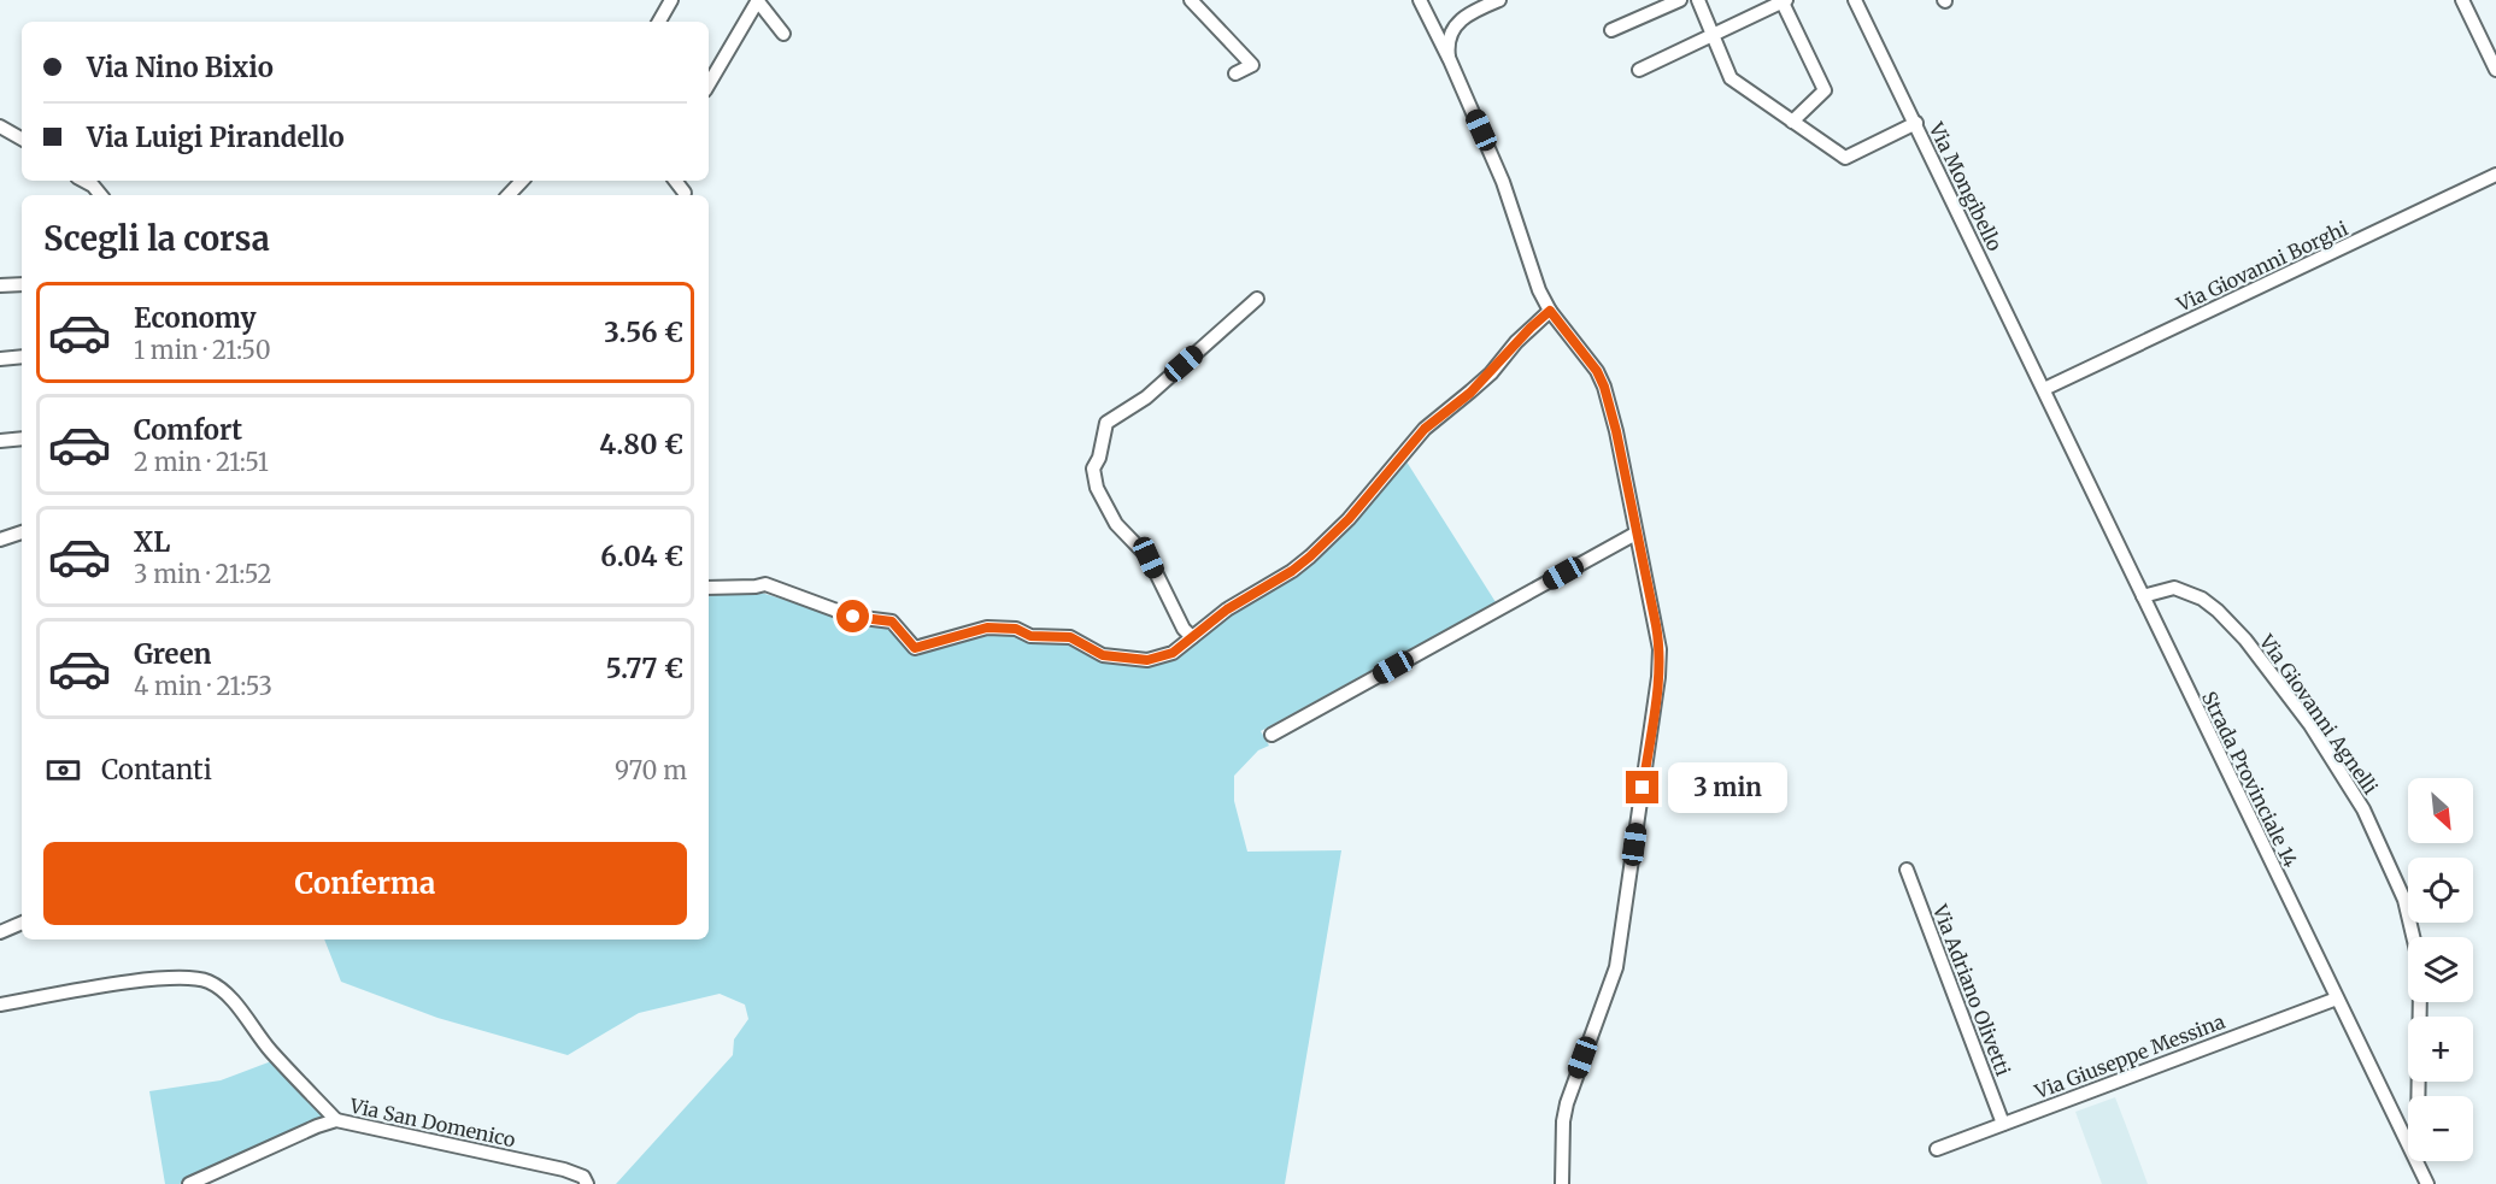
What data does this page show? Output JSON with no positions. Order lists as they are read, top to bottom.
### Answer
{
  "streets": {
    "street": [
      "Via Mongibello",
      "Via Giovanni Borghi",
      "Via Giovanni Agnelli",
      "Strada Provinciale 14",
      "Via Adriano Olivetti",
      "Via Giuseppe Messina",
      "Via San Domenico"
    ]
  },
  "crossings": [
    ["Via Mongibello", "Via Giovanni Borghi"],
    ["Via Mongibello", "Strada Provinciale 14"],
    ["Via Giovanni Borghi", "Strada Provinciale 14"],
    ["Via Giovanni Agnelli", "Strada Provinciale 14"],
    ["Strada Provinciale 14", "Via Giuseppe Messina"],
    ["Via Adriano Olivetti", "Via Giuseppe Messina"]
  ],
  "north": "bottom right",
  "page": {
    "banner": ["Via Nino Bixio", "Via Luigi Pirandello"],
    "heading": "Scegli la corsa",
    "list": [
      {
        "name": "Economy",
        "note": "1 min · 21:50",
        "value": "3.56 €"
      },
      {
        "name": "Comfort",
        "note": "2 min · 21:51",
        "value": "4.80 €"
      },
      {
        "name": "XL",
        "note": "3 min · 21:52",
        "value": "6.04 €"
      },
      {
        "name": "Green",
        "note": "4 min · 21:53",
        "value": "5.77 €"
      }
    ],
    "pay": ["Contanti", "970 m"],
    "bubble": "3 min",
    "map_buttons": ["+", "−"],
    "buttons": "Conferma"
  }
}
